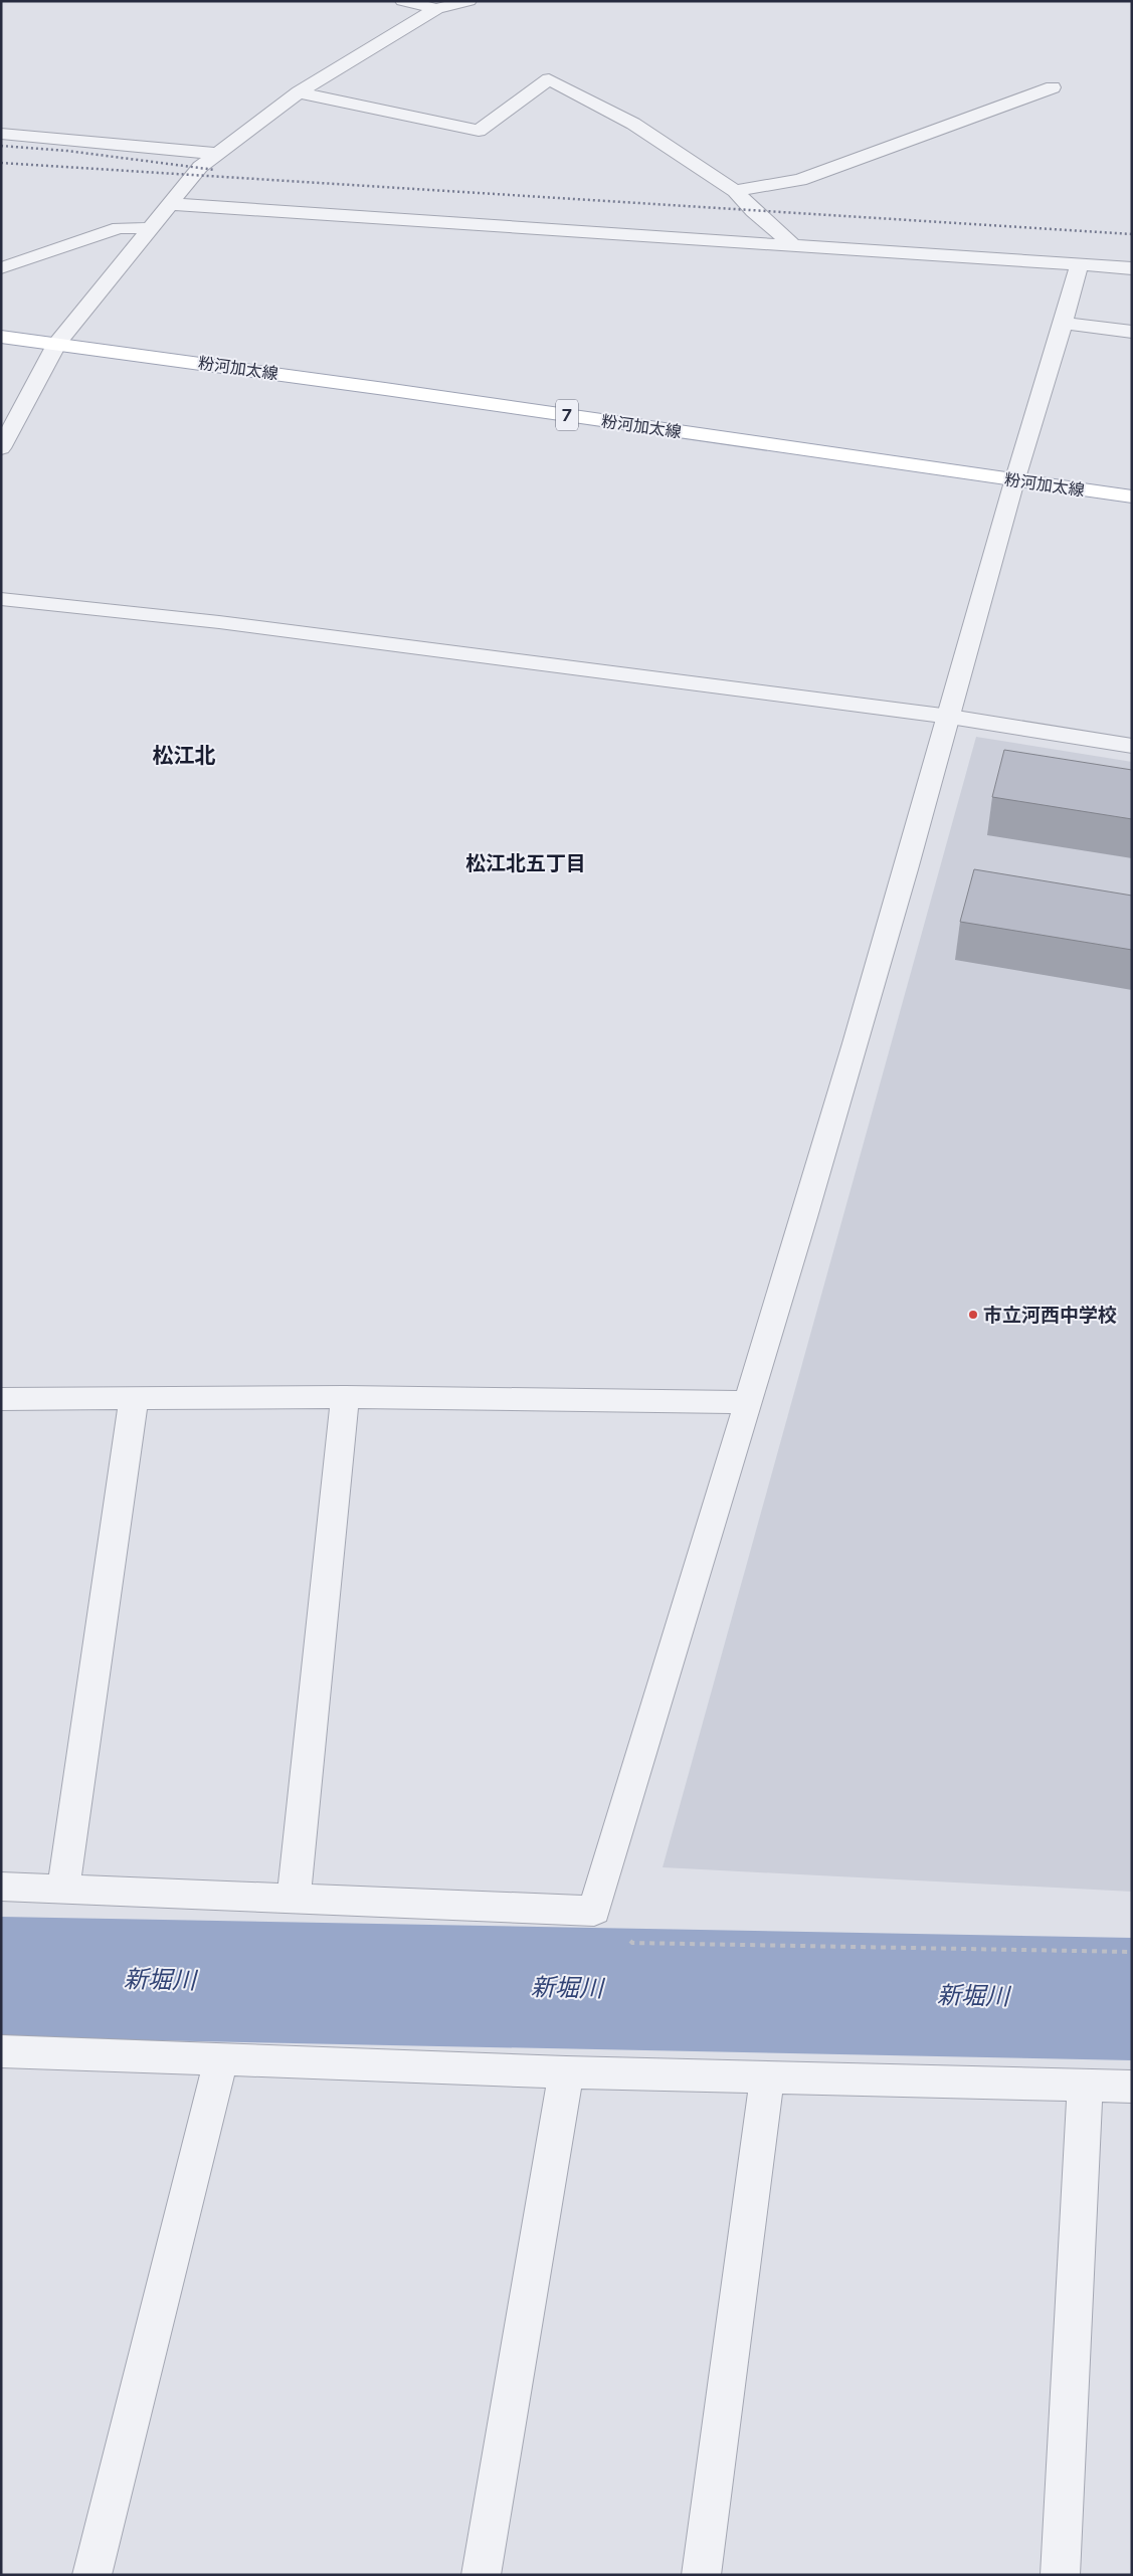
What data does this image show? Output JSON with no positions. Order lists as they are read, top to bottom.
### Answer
{
  "streets": {
    "main road": ["粉河加太線", "7"]
  },
  "districts": ["松江北", "松江北五丁目"],
  "water": ["新堀川"],
  "places": ["市立河西中学校"]
}
